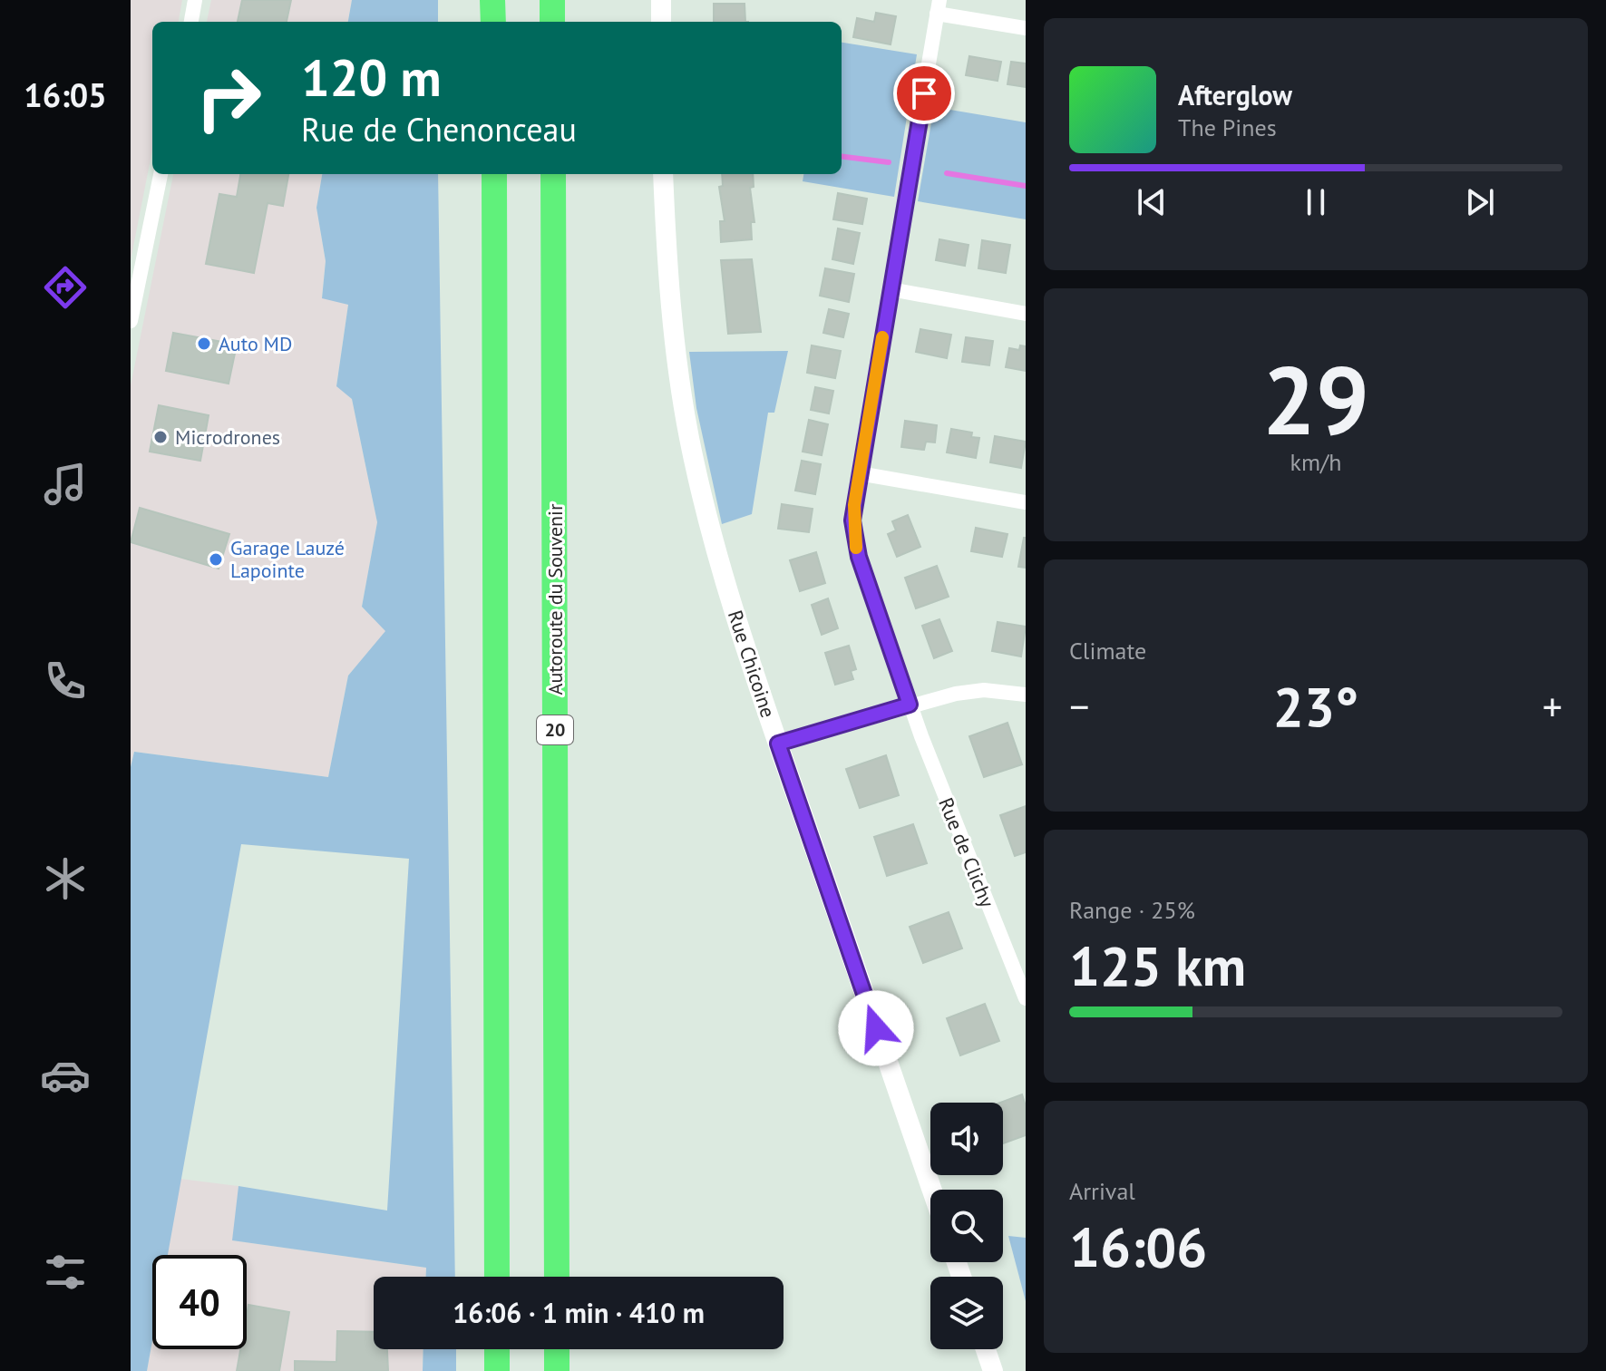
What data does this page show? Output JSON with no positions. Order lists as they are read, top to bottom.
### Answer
{
  "streets": {
    "highway": ["Autoroute du Souvenir", "20"],
    "street": ["Rue Chicoine", "Rue de Clichy"]
  },
  "places": ["Auto MD", "Microdrones", "Garage Lauzé Lapointe"],
  "page": {
    "tabs": "16:05",
    "turn": ["120 m", "Rue de Chenonceau"],
    "song": ["Afterglow", "The Pines"],
    "tile": [
      ["29", "km/h"],
      "Climate",
      ["Range · 25%", "125 km"],
      ["Arrival", "16:06"]
    ],
    "heat": ["−", "23°", "+"],
    "limit": "40",
    "trip": "16:06 · 1 min · 410 m"
  }
}
